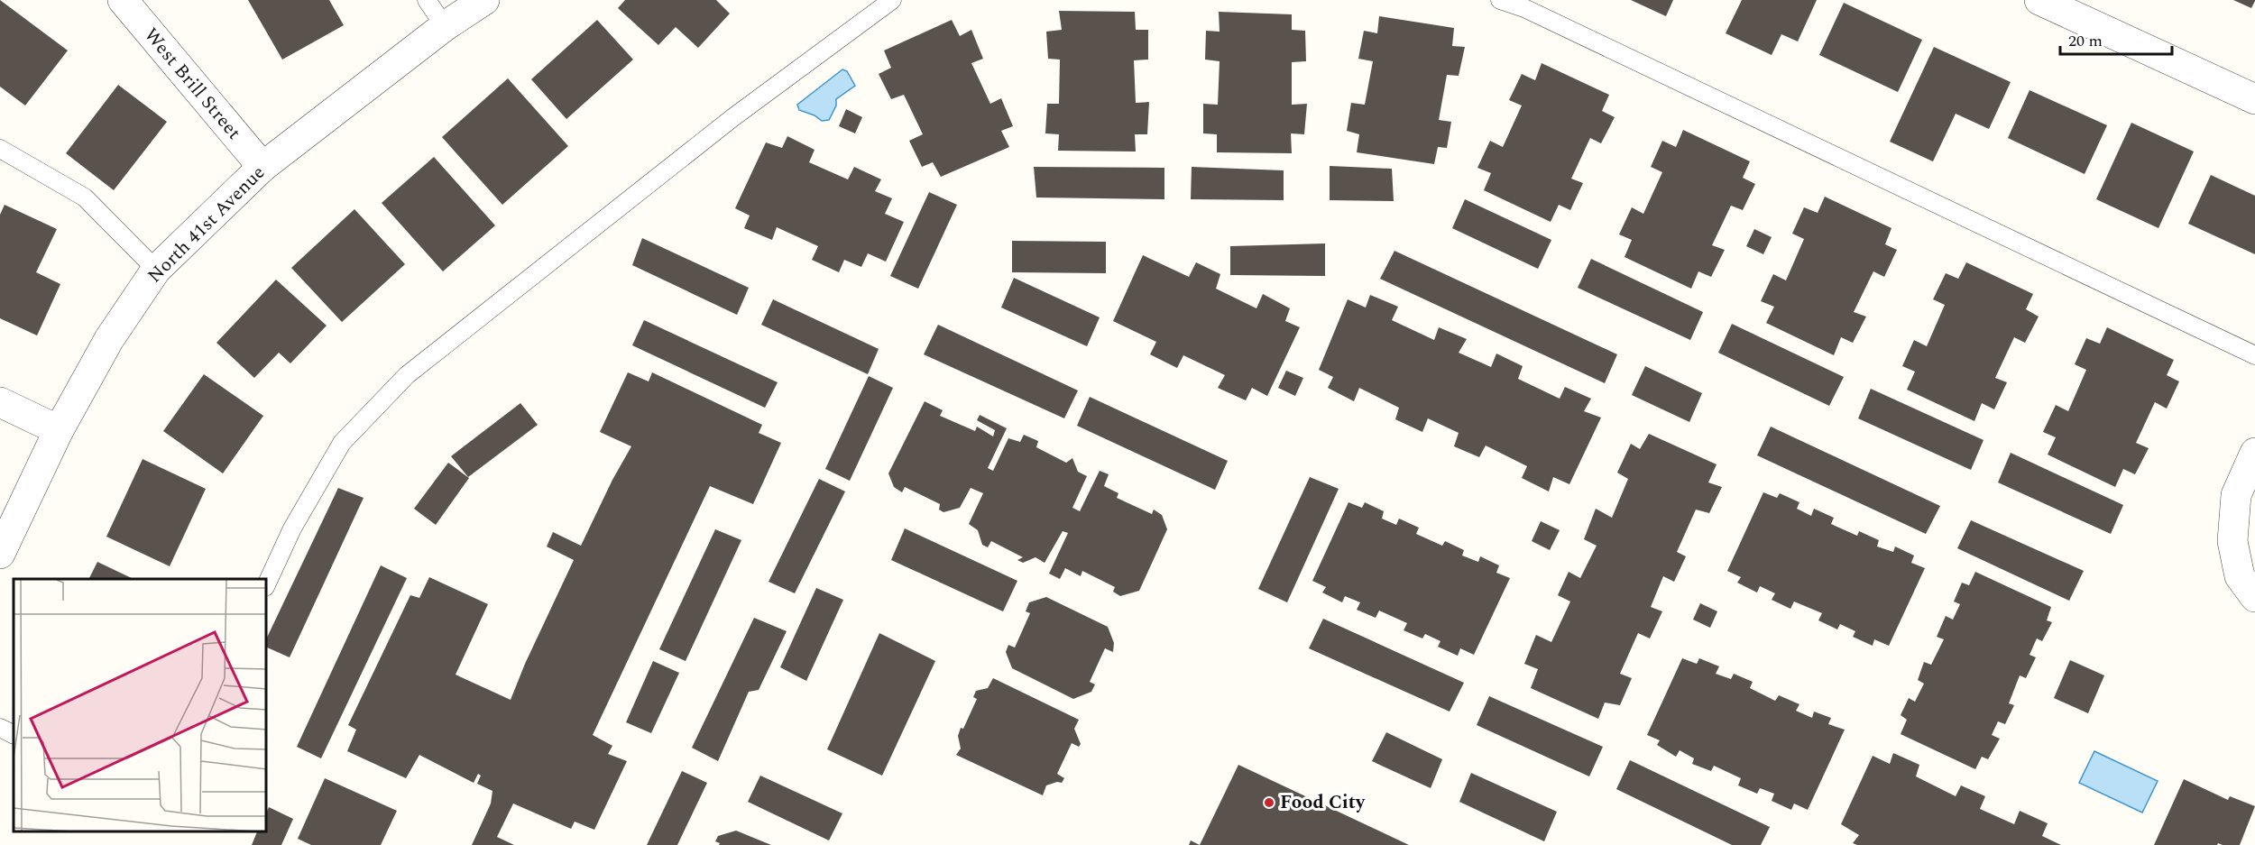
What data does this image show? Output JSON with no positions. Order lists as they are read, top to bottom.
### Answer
{
  "streets": {
    "street": ["West Brill Street", "North 41st Avenue"]
  },
  "crossings": [
    ["West Brill Street", "North 41st Avenue"]
  ],
  "places": ["Food City"],
  "scale_bar": "20 m"
}
